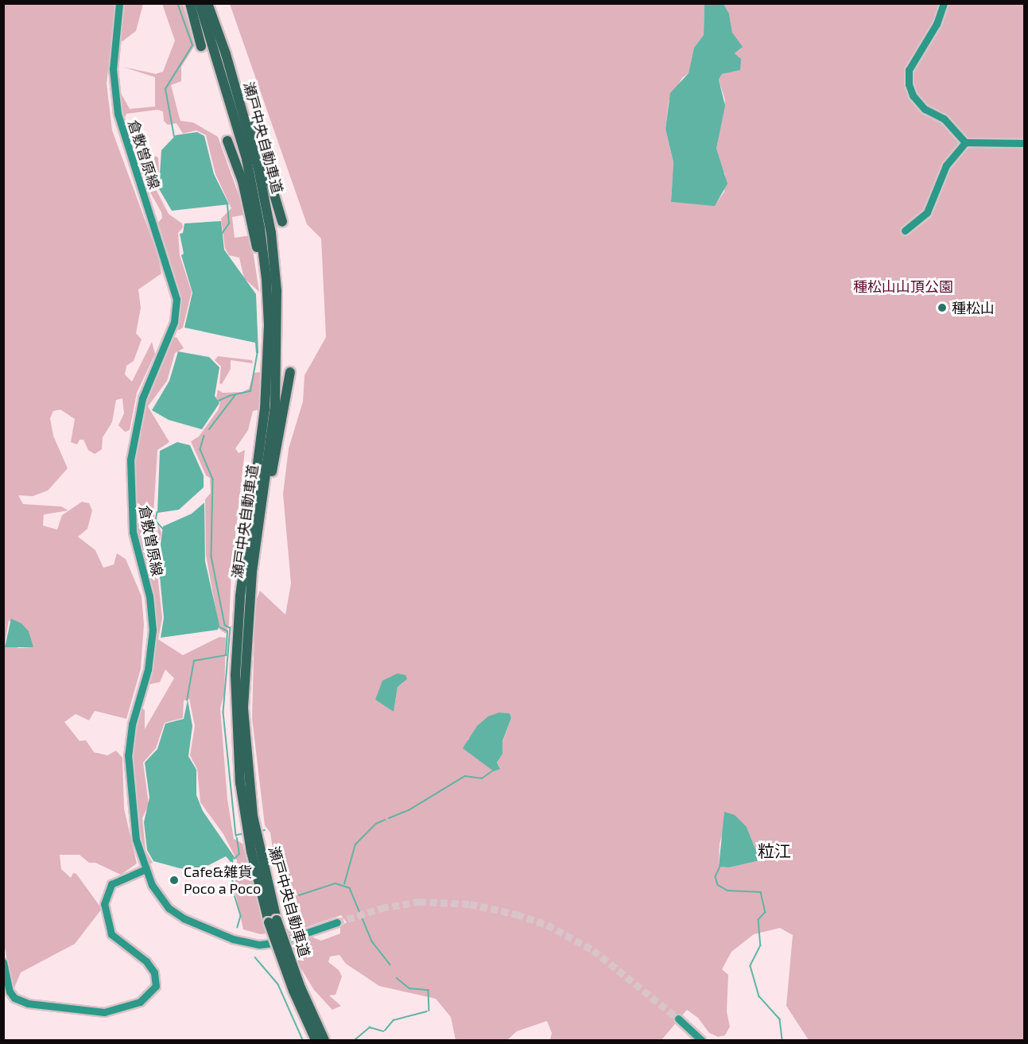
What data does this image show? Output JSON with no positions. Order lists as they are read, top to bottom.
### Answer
{
  "streets": {
    "highway": ["瀬戸中央自動車道"],
    "street": ["倉敷曽原線"]
  },
  "districts": ["粒江"],
  "parks": ["種松山山頂公園"],
  "places": ["種松山", "Cafe&雑貨 Poco a Poco"]
}
